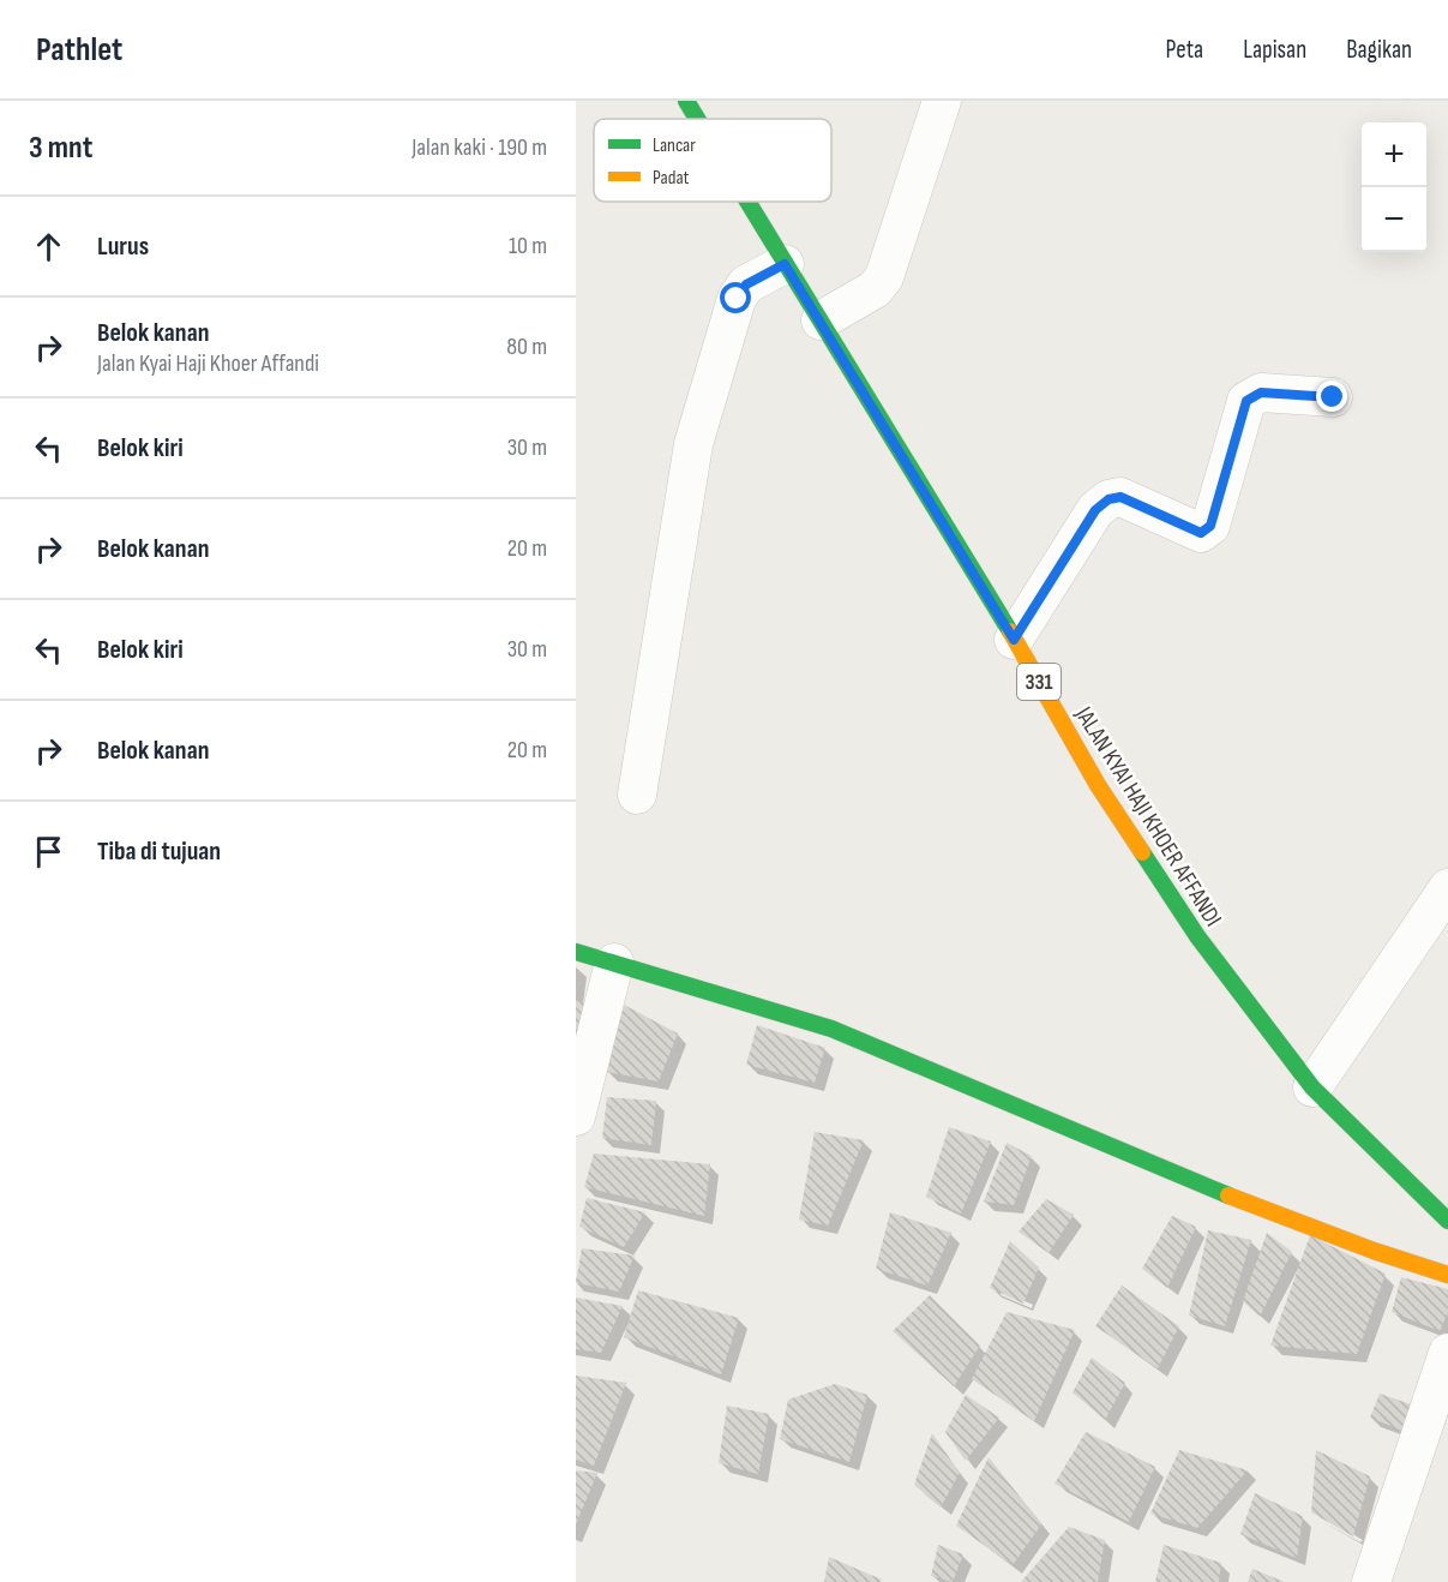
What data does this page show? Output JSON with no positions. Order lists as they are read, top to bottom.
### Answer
{
  "streets": {
    "main road": ["331", "JALAN KYAI HAJI KHOER AFFANDI"]
  },
  "legend": ["Lancar", "Padat"],
  "page": {
    "header": "Pathlet",
    "nav": ["Peta", "Lapisan", "Bagikan"],
    "heading": ["3 mnt", "Jalan kaki · 190 m"],
    "map_buttons": ["+", "−"],
    "list": [
      ["Lurus", "10 m"],
      ["Belok kanan", "Jalan Kyai Haji Khoer Affandi", "80 m"],
      ["Belok kiri", "30 m"],
      ["Belok kanan", "20 m"],
      ["Belok kiri", "30 m"],
      ["Belok kanan", "20 m"],
      "Tiba di tujuan"
    ]
  }
}
